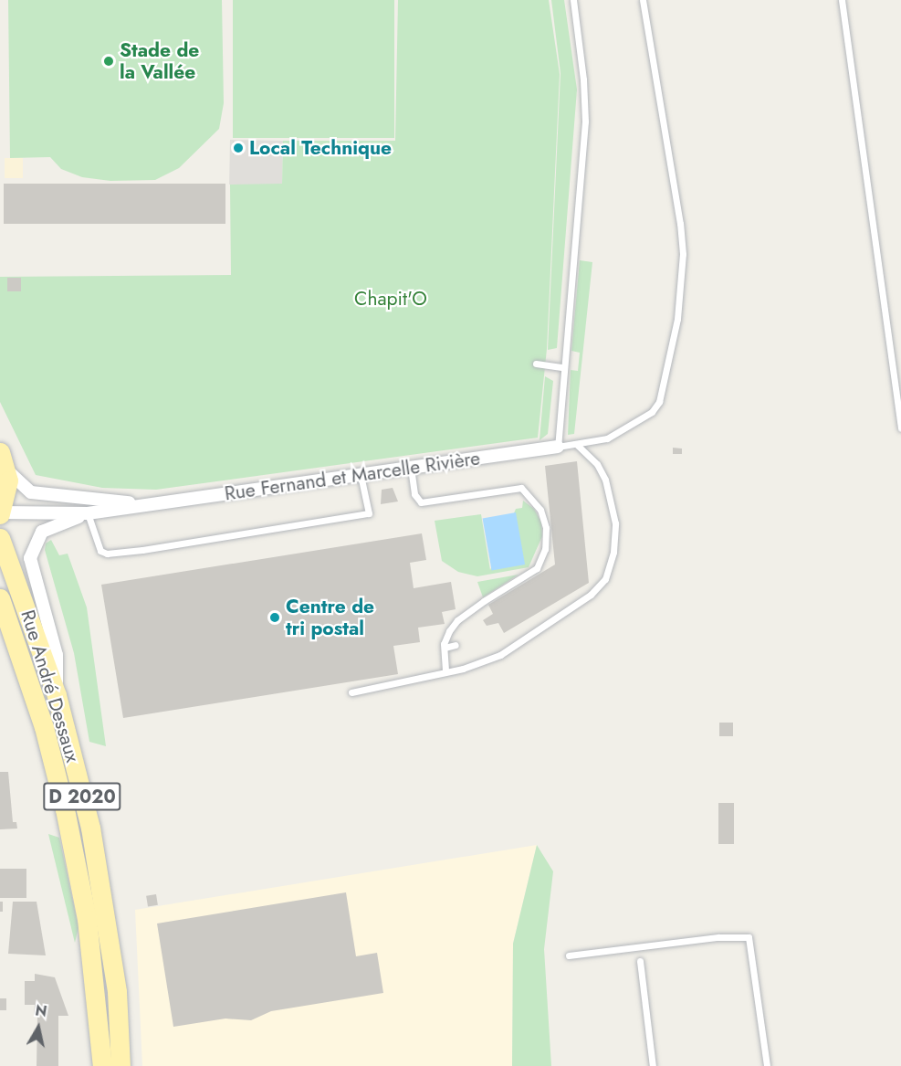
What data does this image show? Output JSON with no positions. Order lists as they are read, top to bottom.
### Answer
{
  "streets": {
    "main road": ["Rue André Dessaux", "D 2020"],
    "street": ["Rue Fernand et Marcelle Rivière"]
  },
  "parks": ["Chapit'O"],
  "places": ["Stade de la Vallée", "Local Technique", "Centre de tri postal"],
  "north": "top"
}
